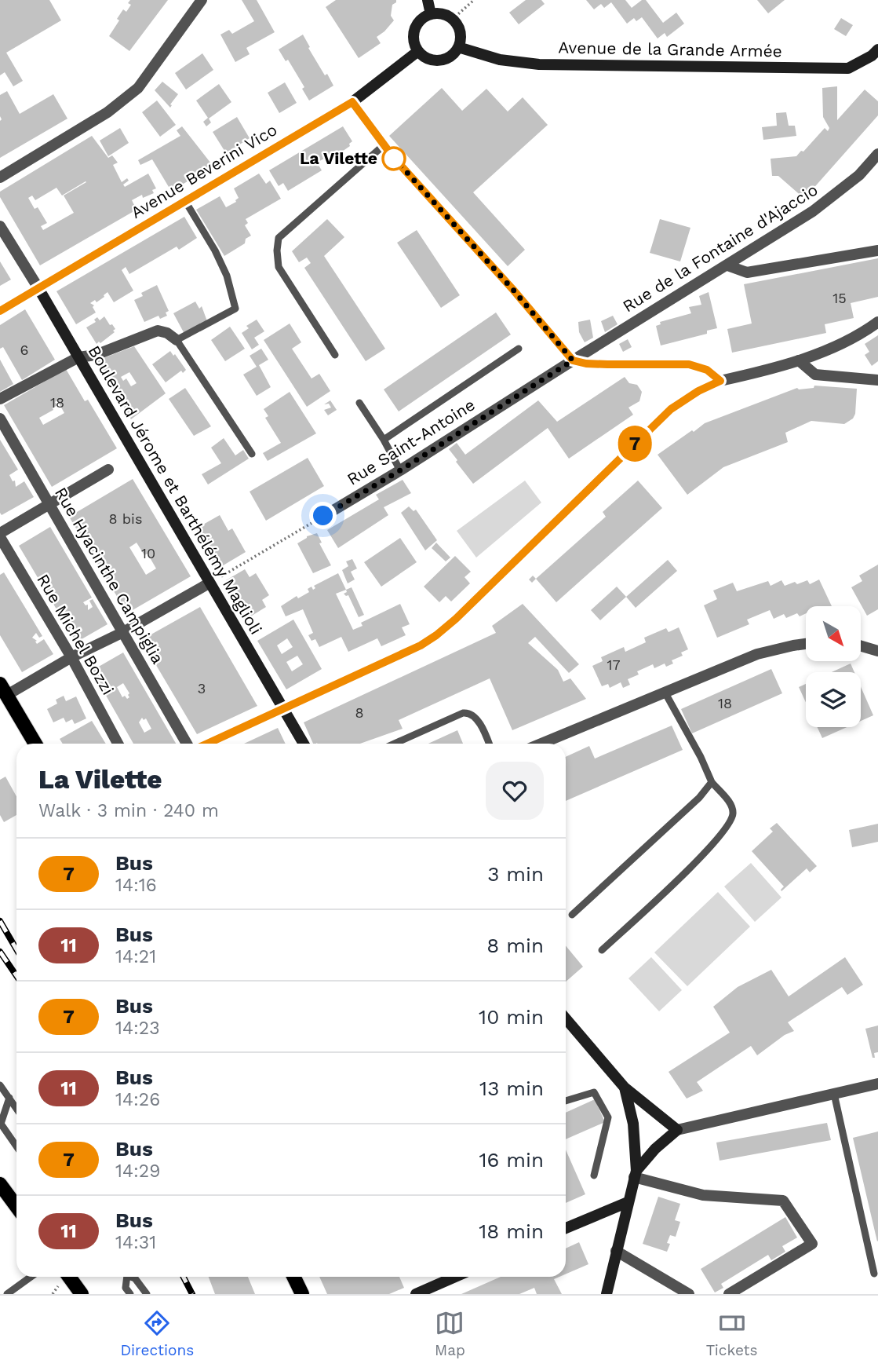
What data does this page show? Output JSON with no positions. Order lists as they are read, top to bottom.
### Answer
{
  "streets": {
    "main road": ["Avenue de la Grande Armée", "Avenue Beverini Vico", "Boulevard Jérome et Barthélémy Maglioli"],
    "street": [
      "Rue de la Fontaine d'Ajaccio",
      "Rue Saint-Antoine",
      "Rue Hyacinthe Campiglia",
      "Rue Michel Bozzi"
    ]
  },
  "crossings": [
    ["Avenue de la Grande Armée", "Avenue Beverini Vico"],
    ["Avenue Beverini Vico", "Boulevard Jérome et Barthélémy Maglioli"],
    ["Rue de la Fontaine d'Ajaccio", "Rue Saint-Antoine"]
  ],
  "places": ["La Vilette"],
  "lines": ["bus line 7"],
  "house_numbers": [
    "15",
    "6",
    "18",
    "8 bis",
    "10",
    "17",
    "3",
    "18",
    "8"
  ],
  "north": "bottom right",
  "page": {
    "on_map": "7",
    "heading": ["La Vilette", "Walk · 3 min · 240 m"],
    "list": [
      {
        "mark": "7",
        "name": "Bus",
        "note": "14:16",
        "value": "3 min"
      },
      {
        "mark": "11",
        "name": "Bus",
        "note": "14:21",
        "value": "8 min"
      },
      {
        "mark": "7",
        "name": "Bus",
        "note": "14:23",
        "value": "10 min"
      },
      {
        "mark": "11",
        "name": "Bus",
        "note": "14:26",
        "value": "13 min"
      },
      {
        "mark": "7",
        "name": "Bus",
        "note": "14:29",
        "value": "16 min"
      },
      {
        "mark": "11",
        "name": "Bus",
        "note": "14:31",
        "value": "18 min"
      }
    ],
    "tabs": ["Directions", "Map", "Tickets"]
  }
}
